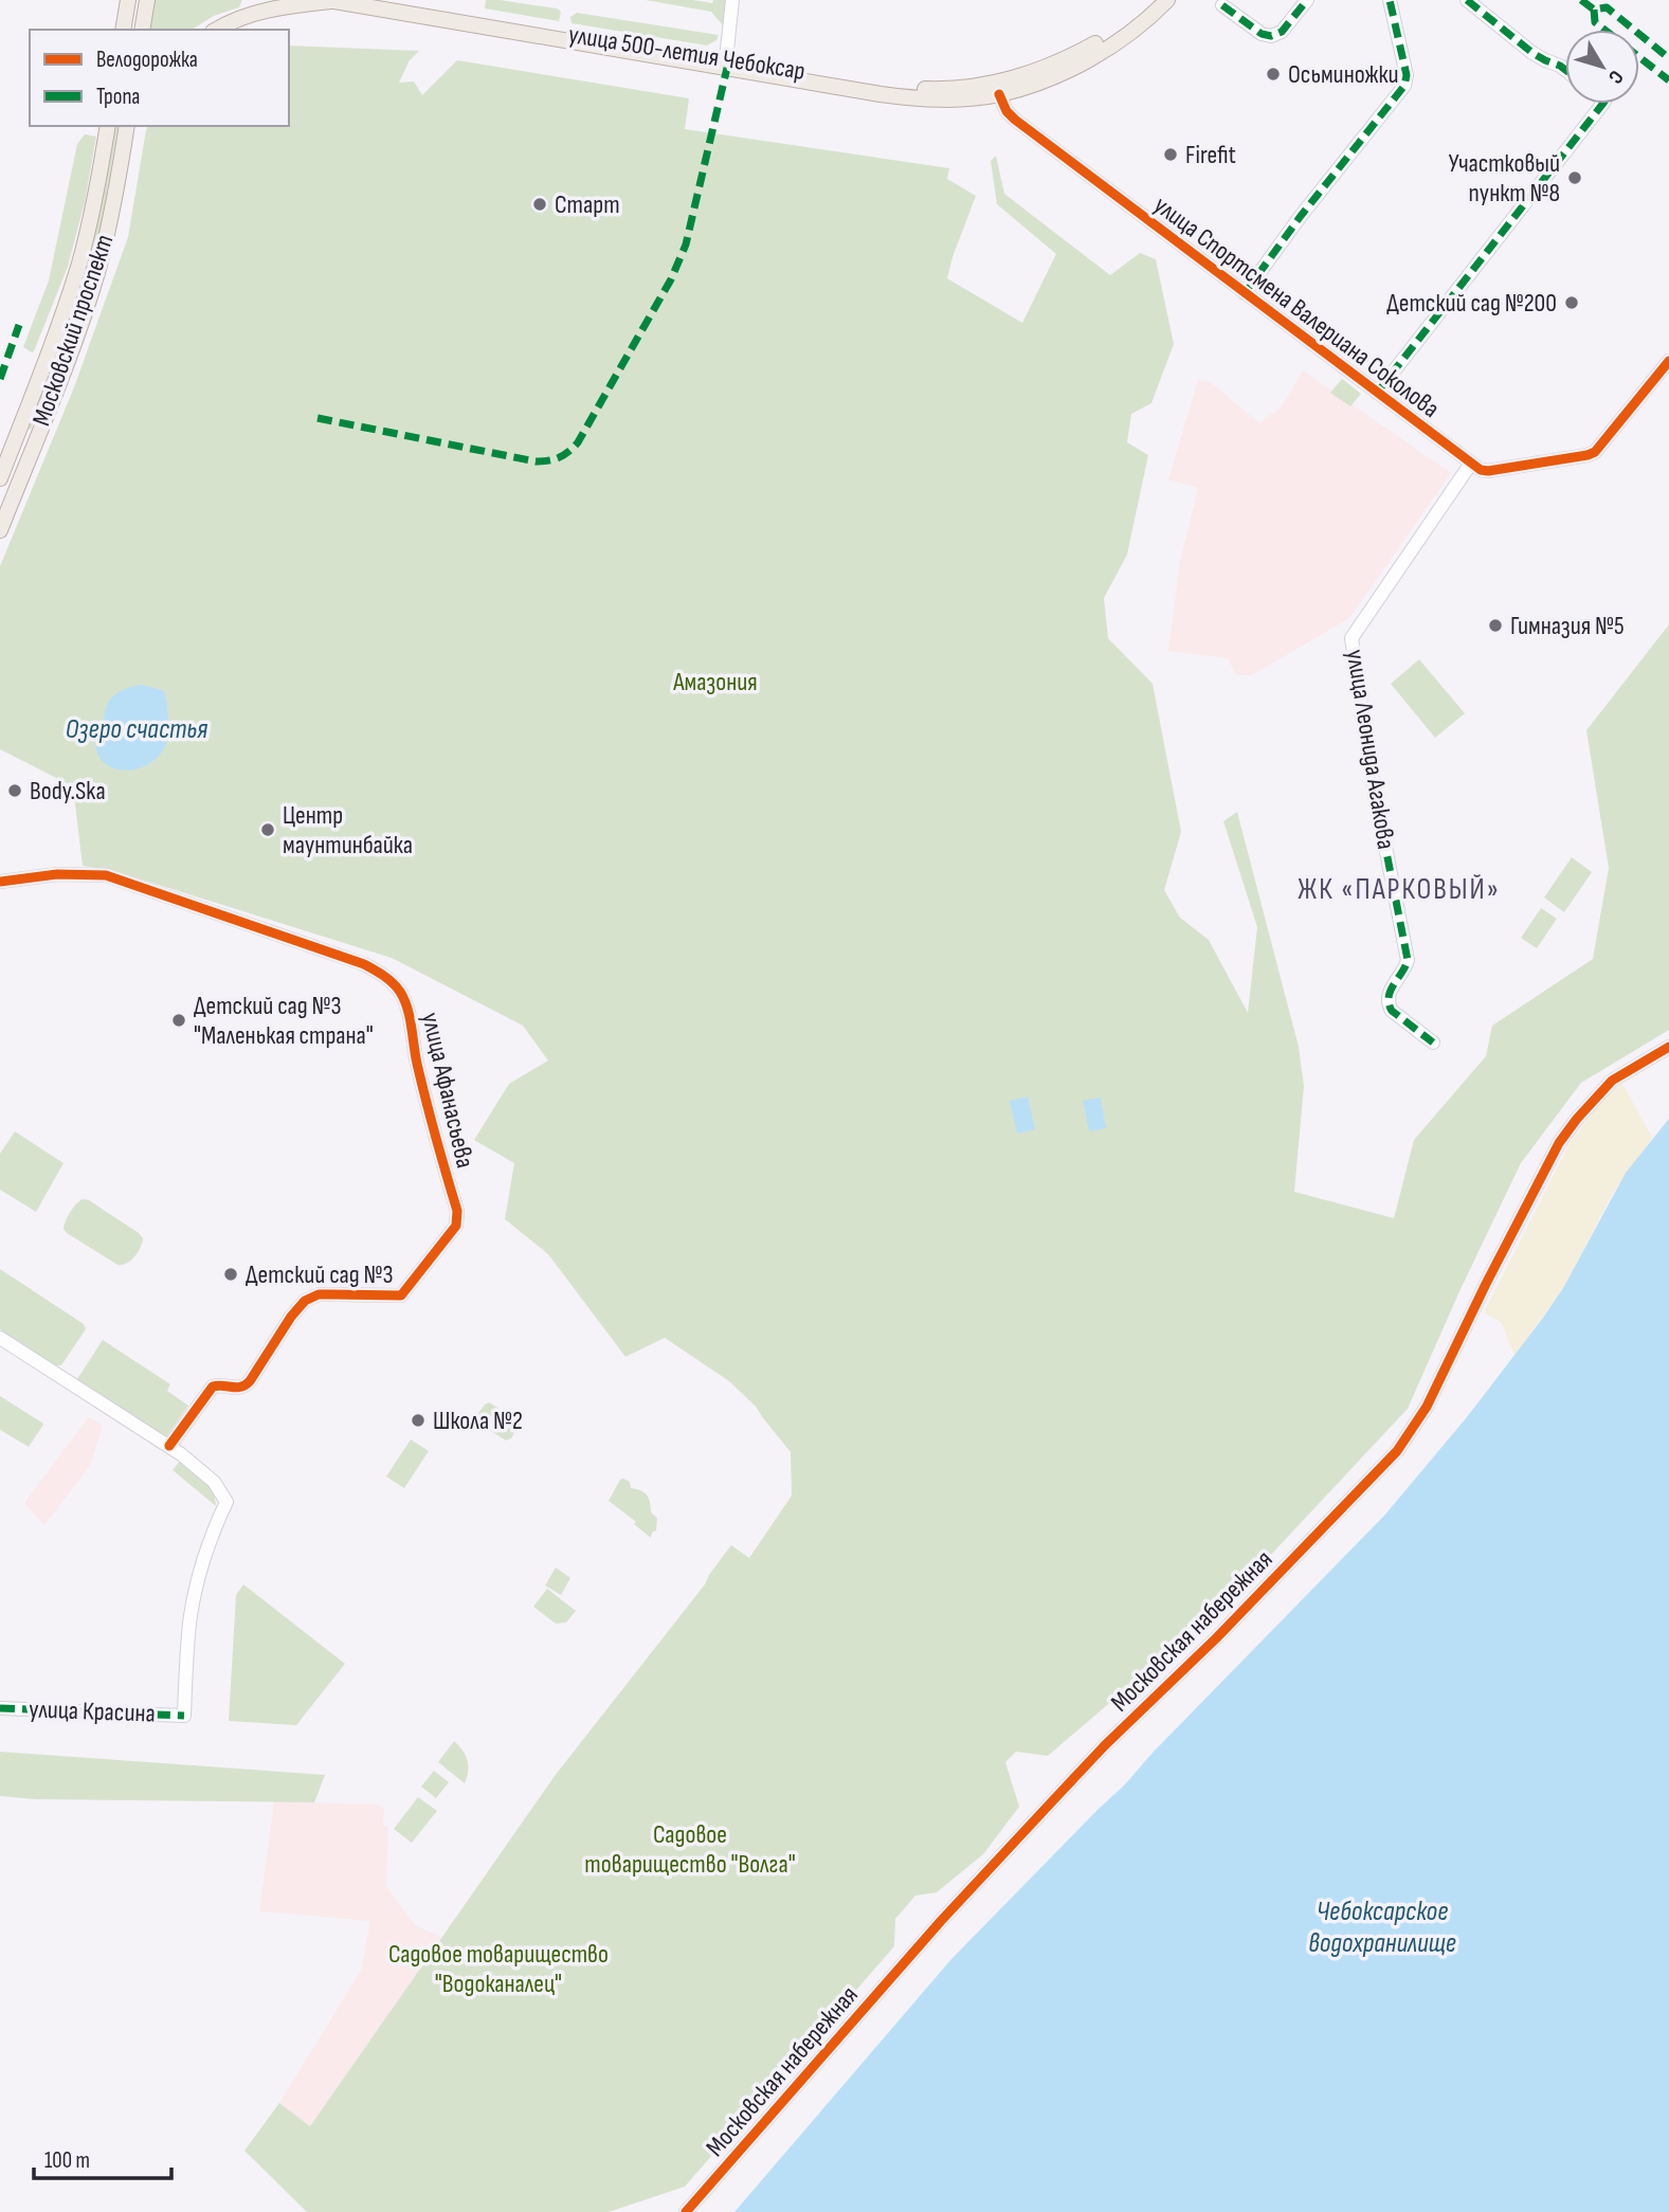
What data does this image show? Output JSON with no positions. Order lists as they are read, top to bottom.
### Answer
{
  "streets": {
    "main road": ["улица 500-летия Чебоксар", "Московский проспект"],
    "street": [
      "улица Спортсмена Валериана Соколова",
      "улица Леонида Агакова",
      "улица Афанасьева",
      "Московская набережная",
      "улица Красина"
    ]
  },
  "crossings": [
    ["улица 500-летия Чебоксар", "улица Спортсмена Валериана Соколова"],
    ["улица Спортсмена Валериана Соколова", "улица Леонида Агакова"],
    ["улица Афанасьева", "улица Красина"]
  ],
  "districts": ["ЖК «ПАРКОВЫЙ»"],
  "water": ["Озеро счастья", "Чебоксарское водохранилище"],
  "parks": ["Амазония", "Садовое товарищество \"Волга\"", "Садовое товарищество \"Водоканалец\""],
  "places": [
    "Осьминожки",
    "Firefit",
    "Участковый пункт №8",
    "Старт",
    "Детский сад №200",
    "Гимназия №5",
    "Body.Ska",
    "Центр маунтинбайка",
    "Детский сад №3 \"Маленькая страна\"",
    "Детский сад №3",
    "Школа №2"
  ],
  "legend": ["Велодорожка", "Тропа"],
  "scale_bar": "100 m",
  "north": "bottom right"
}
